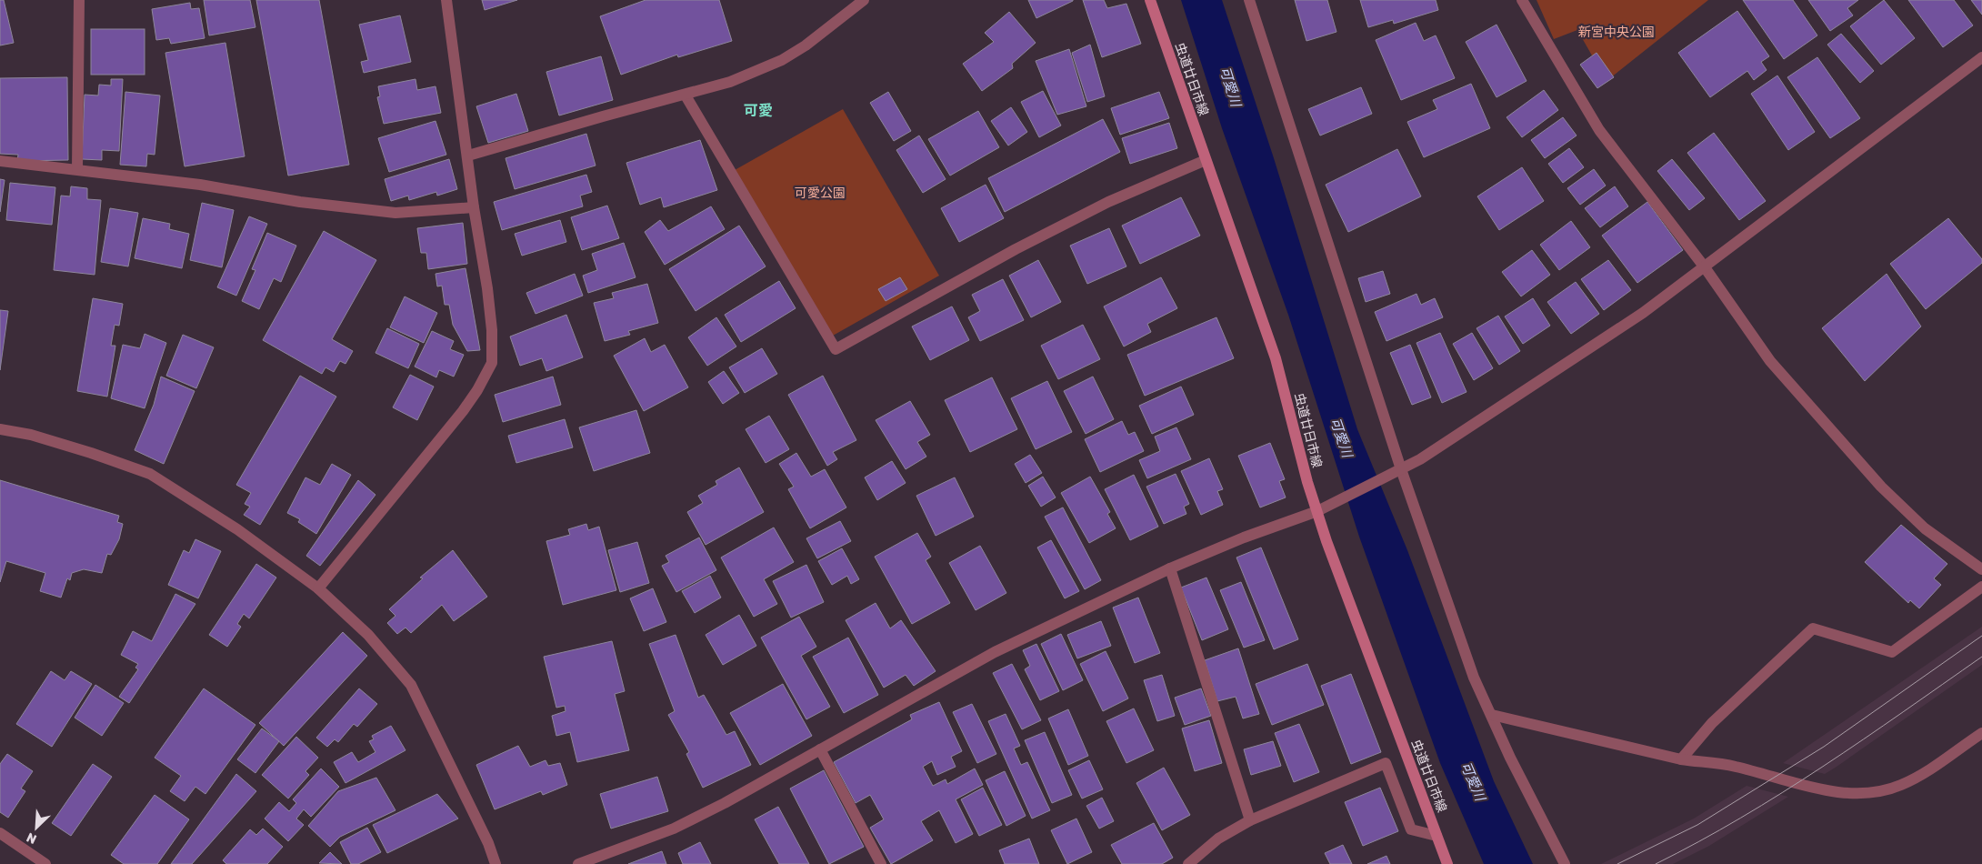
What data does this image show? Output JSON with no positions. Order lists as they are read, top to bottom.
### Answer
{
  "streets": {
    "main road": ["虫道廿日市線"]
  },
  "districts": ["可愛"],
  "water": ["可愛川"],
  "parks": ["新宮中央公園", "可愛公園"],
  "north": "bottom left"
}
